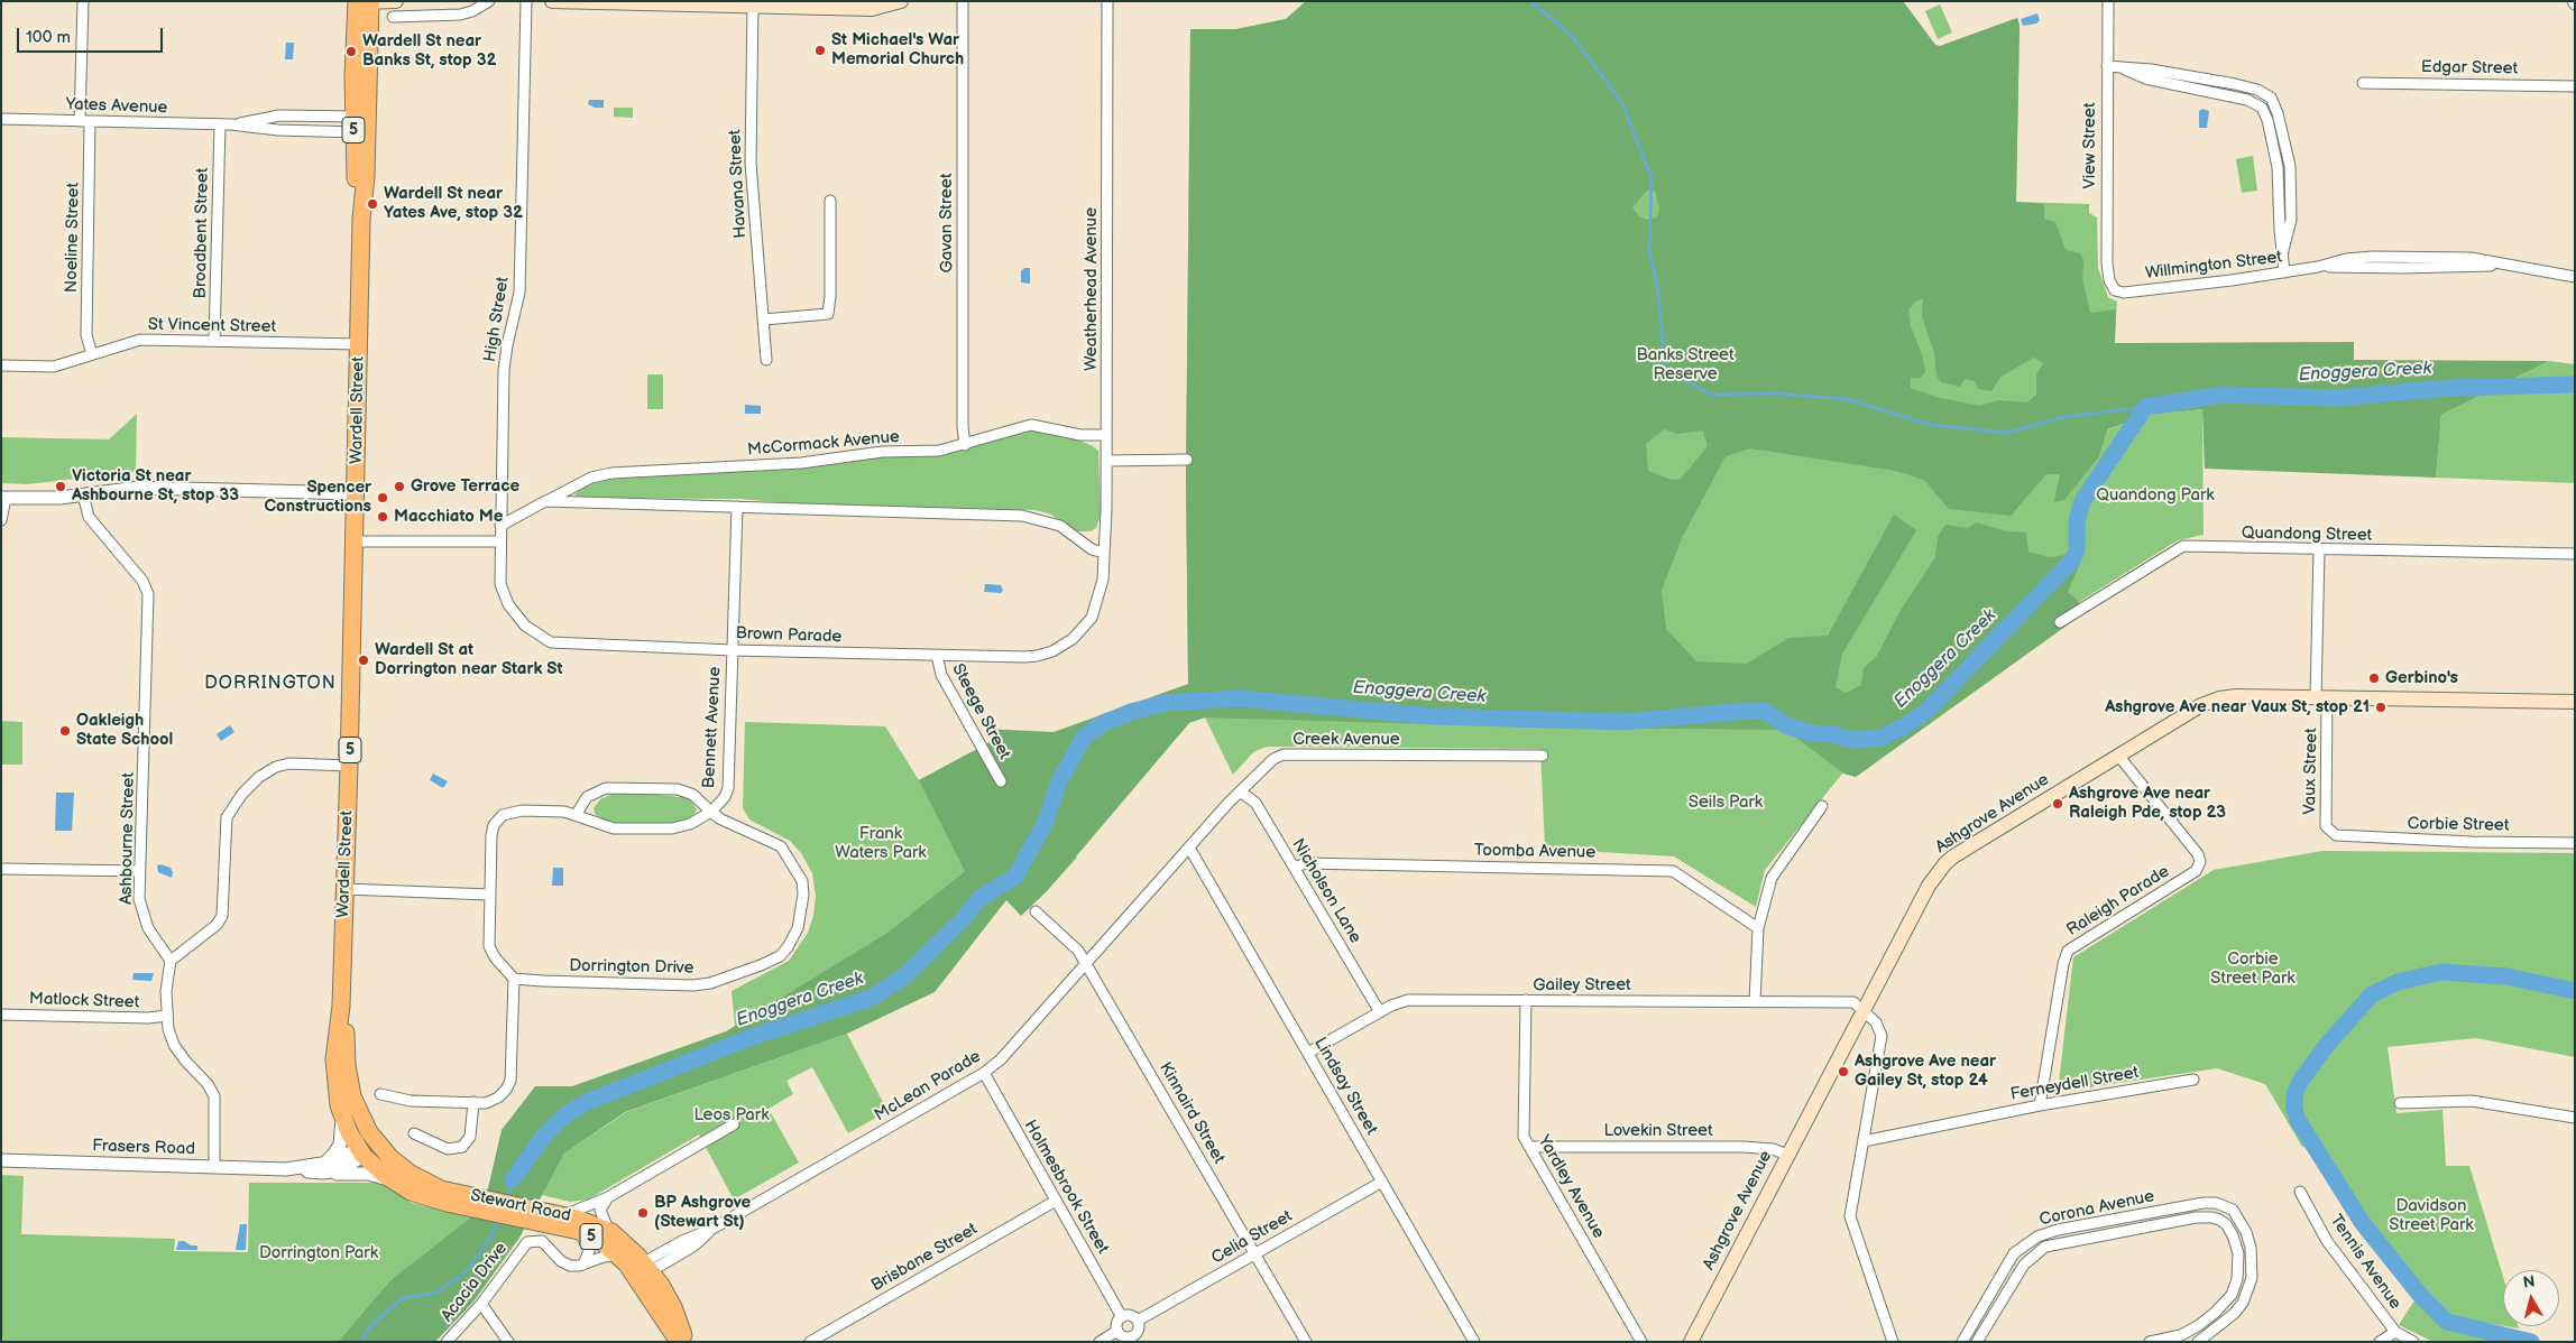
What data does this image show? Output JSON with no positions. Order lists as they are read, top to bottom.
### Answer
{
  "streets": {
    "highway": ["5", "Wardell Street", "Stewart Road"],
    "main road": ["Ashgrove Avenue"],
    "street": [
      "Edgar Street",
      "Yates Avenue",
      "View Street",
      "Havana Street",
      "Gavan Street",
      "Broadbent Street",
      "Noeline Street",
      "Willmington Street",
      "Weatherhead Avenue",
      "High Street",
      "St Vincent Street",
      "McCormack Avenue",
      "Quandong Street",
      "Brown Parade",
      "Steege Street",
      "Bennett Avenue",
      "Creek Avenue",
      "Vaux Street",
      "Corbie Street",
      "Ashbourne Street",
      "Toomba Avenue",
      "Nicholson Lane",
      "Raleigh Parade",
      "Dorrington Drive",
      "Gailey Street",
      "Matlock Street",
      "Ferneydell Street",
      "McLean Parade",
      "Lindsay Street",
      "Kinnaird Street",
      "Lovekin Street",
      "Frasers Road",
      "Holmesbrook Street",
      "Yardley Avenue",
      "Corona Avenue",
      "Celia Street",
      "Brisbane Street",
      "Tennis Avenue",
      "Acacia Drive"
    ]
  },
  "crossings": [
    ["Yates Avenue", "Broadbent Street"],
    ["Yates Avenue", "Noeline Street"],
    ["Yates Avenue", "Wardell Street"],
    ["View Street", "Willmington Street"],
    ["Gavan Street", "McCormack Avenue"],
    ["Broadbent Street", "St Vincent Street"],
    ["Noeline Street", "St Vincent Street"],
    ["Weatherhead Avenue", "McCormack Avenue"],
    ["Weatherhead Avenue", "Brown Parade"],
    ["High Street", "McCormack Avenue"],
    ["High Street", "Brown Parade"],
    ["St Vincent Street", "Wardell Street"],
    ["Wardell Street", "Frasers Road"],
    ["Wardell Street", "Stewart Road"],
    ["Brown Parade", "Steege Street"],
    ["Brown Parade", "Bennett Avenue"],
    ["Bennett Avenue", "Dorrington Drive"],
    ["Creek Avenue", "Nicholson Lane"],
    ["Creek Avenue", "McLean Parade"],
    ["Creek Avenue", "Lindsay Street"],
    ["Vaux Street", "Ashgrove Avenue"],
    ["Vaux Street", "Corbie Street"],
    ["Ashgrove Avenue", "Raleigh Parade"],
    ["Ashgrove Avenue", "Gailey Street"],
    ["Ashgrove Avenue", "Lovekin Street"],
    ["Toomba Avenue", "Nicholson Lane"],
    ["Nicholson Lane", "Gailey Street"],
    ["Raleigh Parade", "Ferneydell Street"],
    ["Gailey Street", "Lindsay Street"],
    ["Gailey Street", "Yardley Avenue"],
    ["McLean Parade", "Lindsay Street"],
    ["McLean Parade", "Kinnaird Street"],
    ["McLean Parade", "Holmesbrook Street"],
    ["McLean Parade", "Stewart Road"],
    ["Lindsay Street", "Celia Street"],
    ["Kinnaird Street", "Celia Street"],
    ["Lovekin Street", "Yardley Avenue"],
    ["Frasers Road", "Stewart Road"],
    ["Holmesbrook Street", "Celia Street"],
    ["Holmesbrook Street", "Brisbane Street"]
  ],
  "districts": ["DORRINGTON"],
  "water": ["Enoggera Creek"],
  "parks": [
    "Banks Street Reserve",
    "Quandong Park",
    "Seils Park",
    "Frank Waters Park",
    "Corbie Street Park",
    "Leos Park",
    "Davidson Street Park",
    "Dorrington Park"
  ],
  "places": [
    "St Michael's War Memorial Church",
    "Wardell St near Banks St, stop 32",
    "Wardell St near Yates Ave, stop 32",
    "Victoria St near Ashbourne St, stop 33",
    "Grove Terrace",
    "Spencer Constructions",
    "Macchiato Me",
    "Wardell St at Dorrington near Stark St",
    "Gerbino's",
    "Ashgrove Ave near Vaux St, stop 21",
    "Oakleigh State School",
    "Ashgrove Ave near Raleigh Pde, stop 23",
    "Ashgrove Ave near Gailey St, stop 24",
    "BP Ashgrove (Stewart St)"
  ],
  "scale_bar": "100 m",
  "north": "top"
}
